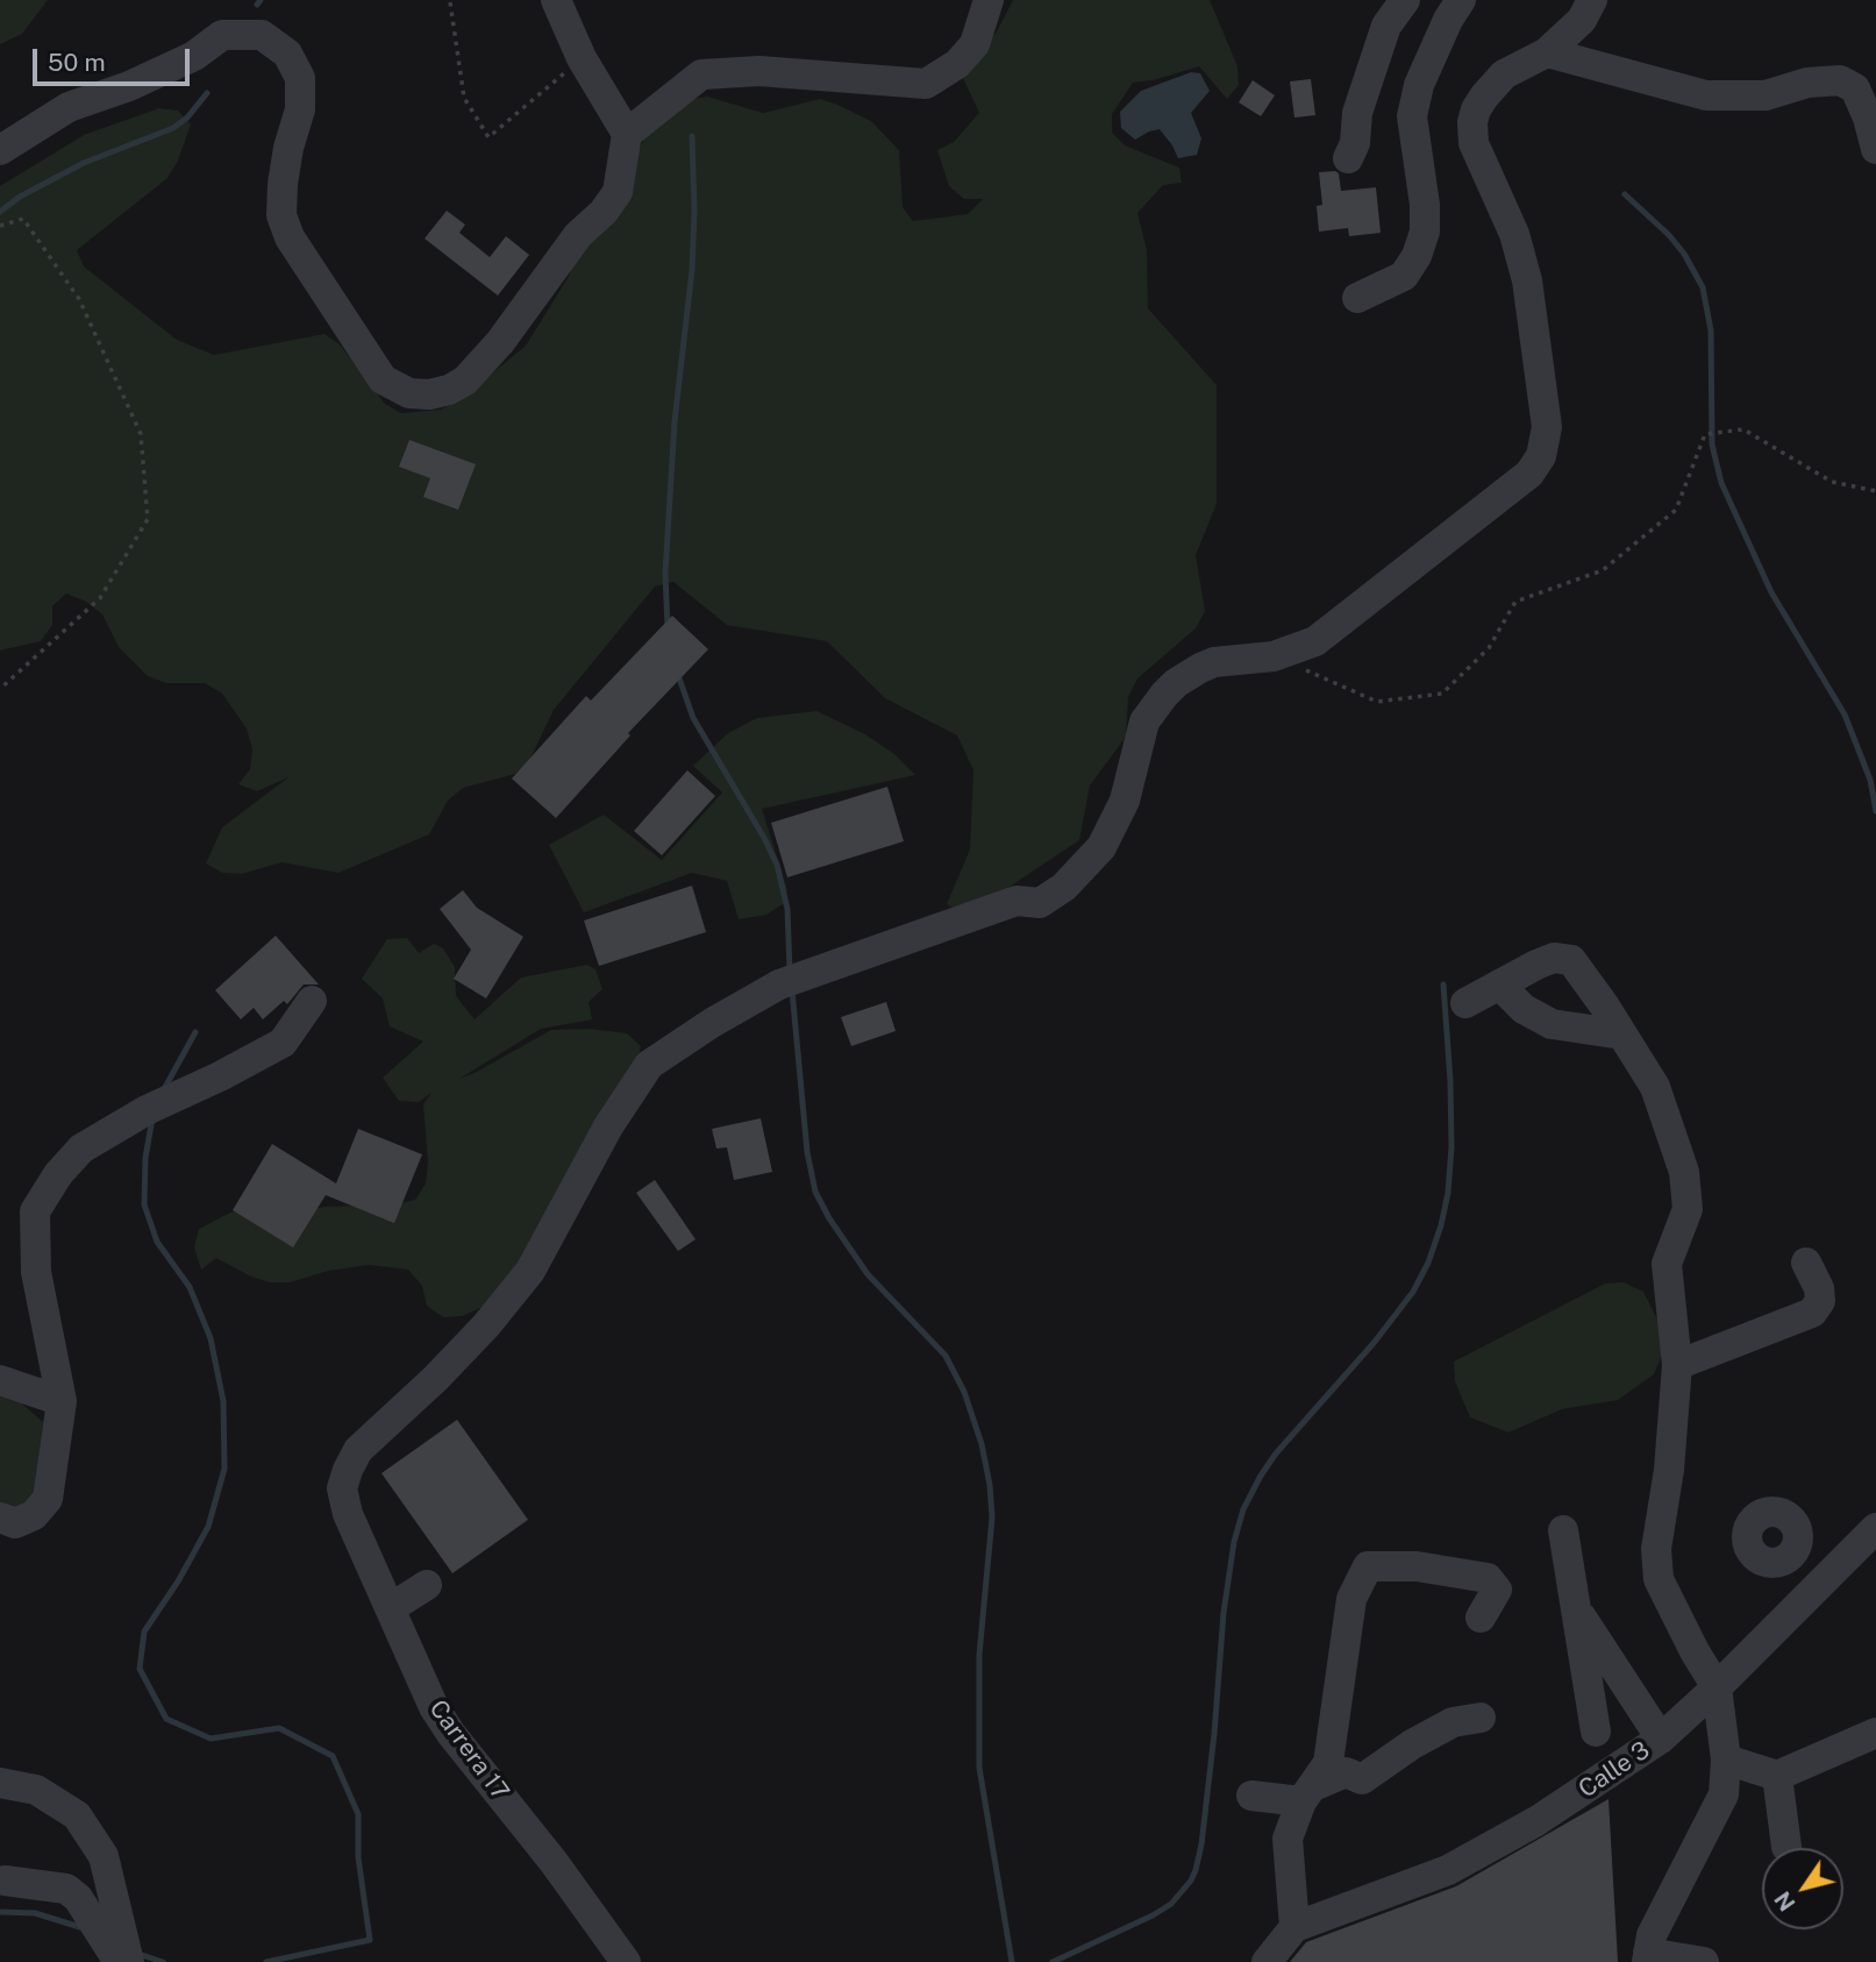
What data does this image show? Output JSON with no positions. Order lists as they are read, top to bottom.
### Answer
{
  "streets": {
    "street": ["Carrera 17", "Calle 3"]
  },
  "scale_bar": "50 m",
  "north": "bottom left"
}
